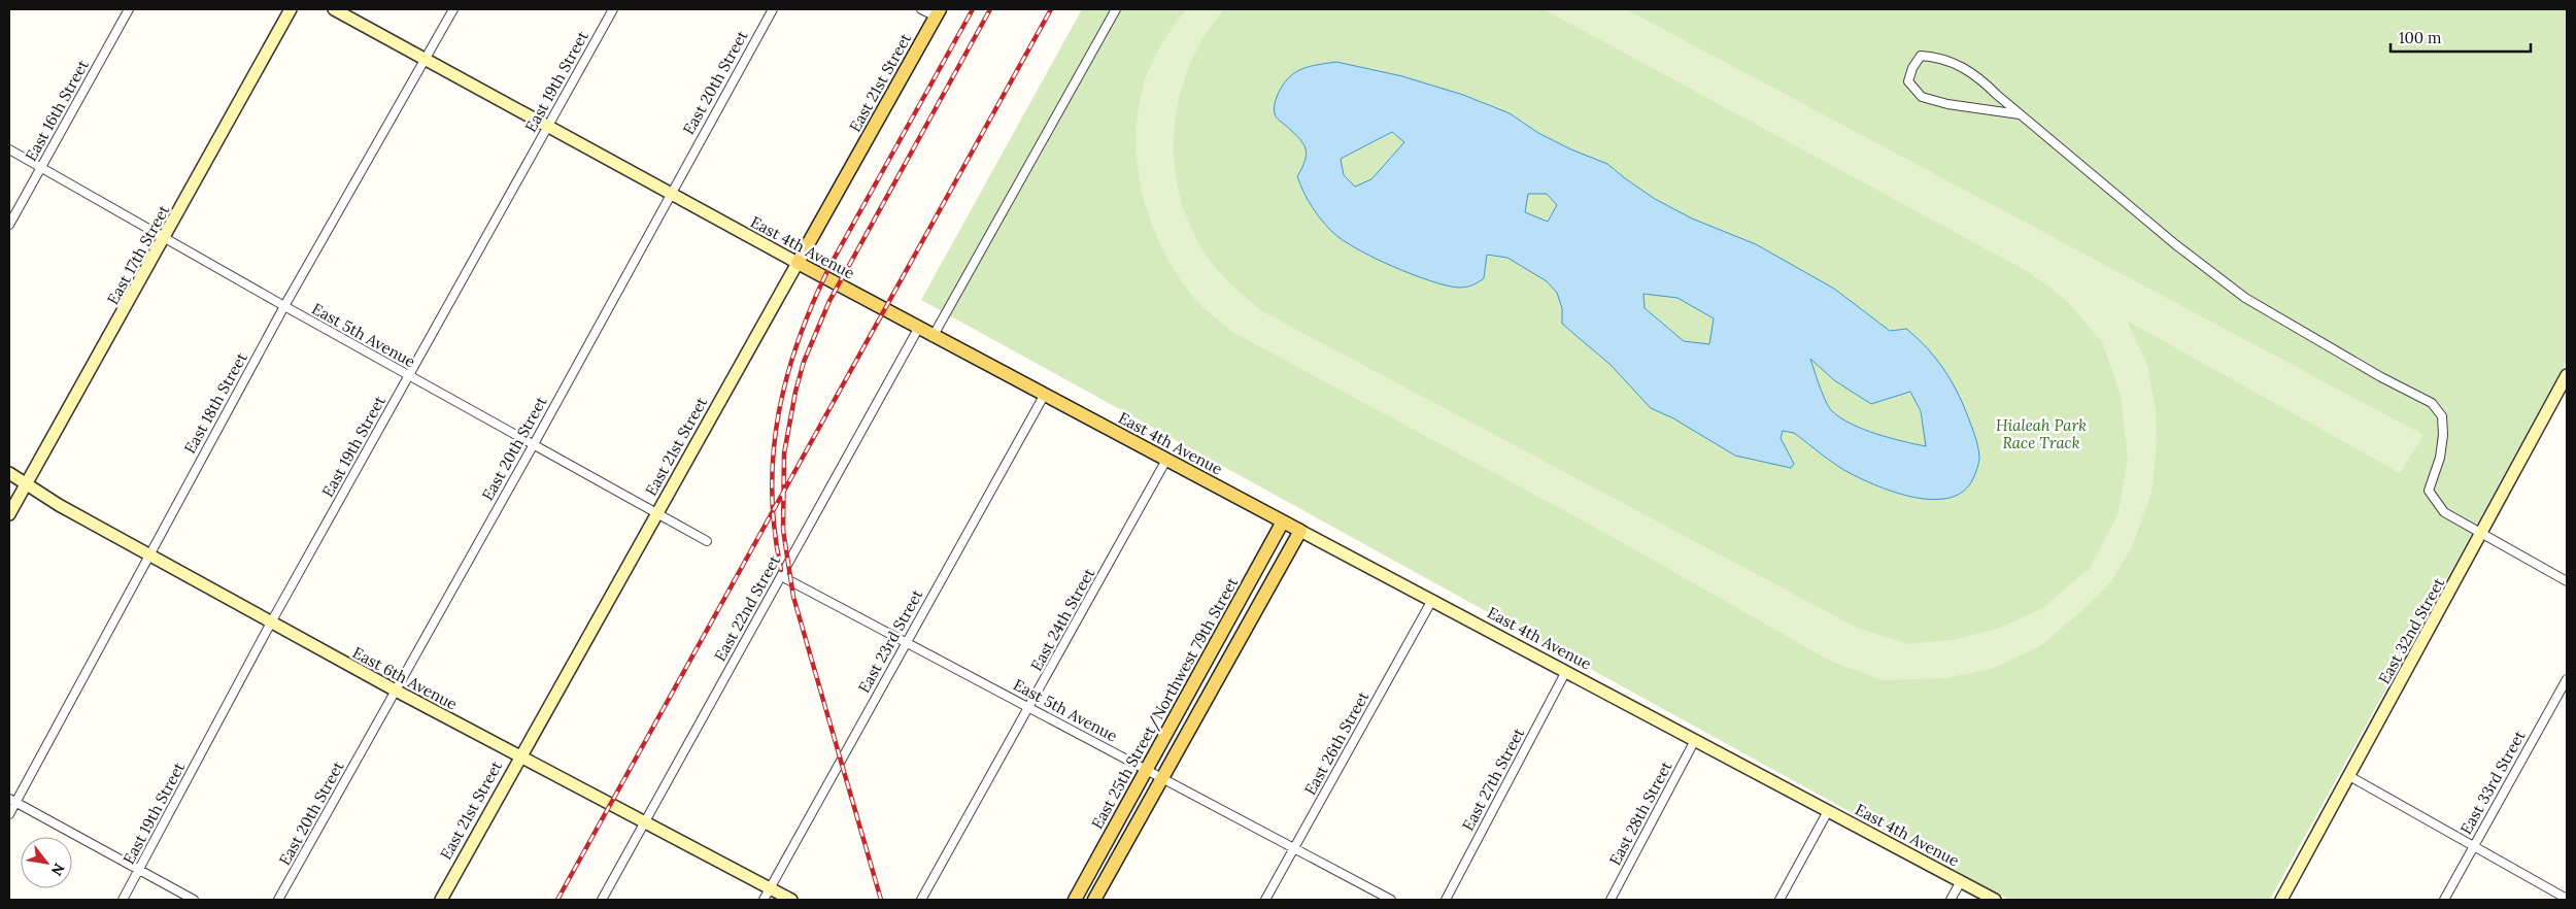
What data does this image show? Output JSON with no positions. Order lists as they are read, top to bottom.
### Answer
{
  "streets": {
    "main road": ["East 21st Street", "East 4th Avenue", "East 25th Street/Northwest 79th Street"],
    "street": [
      "East 19th Street",
      "East 20th Street",
      "East 16th Street",
      "East 17th Street",
      "East 5th Avenue",
      "East 18th Street",
      "East 22nd Street",
      "East 24th Street",
      "East 32nd Street",
      "East 23rd Street",
      "East 6th Avenue",
      "East 26th Street",
      "East 27th Street",
      "East 33rd Street",
      "East 28th Street"
    ]
  },
  "crossings": [
    ["East 19th Street", "East 4th Avenue"],
    ["East 19th Street", "East 5th Avenue"],
    ["East 19th Street", "East 6th Avenue"],
    ["East 20th Street", "East 4th Avenue"],
    ["East 20th Street", "East 5th Avenue"],
    ["East 20th Street", "East 6th Avenue"],
    ["East 21st Street", "East 4th Avenue"],
    ["East 21st Street", "East 5th Avenue"],
    ["East 21st Street", "East 6th Avenue"],
    ["East 16th Street", "East 5th Avenue"],
    ["East 4th Avenue", "East 18th Street"],
    ["East 4th Avenue", "East 22nd Street"],
    ["East 4th Avenue", "East 24th Street"],
    ["East 4th Avenue", "East 23rd Street"],
    ["East 4th Avenue", "East 25th Street/Northwest 79th Street"],
    ["East 4th Avenue", "East 26th Street"],
    ["East 4th Avenue", "East 27th Street"],
    ["East 4th Avenue", "East 28th Street"],
    ["East 17th Street", "East 5th Avenue"],
    ["East 17th Street", "East 6th Avenue"],
    ["East 5th Avenue", "East 18th Street"],
    ["East 5th Avenue", "East 22nd Street"],
    ["East 5th Avenue", "East 24th Street"],
    ["East 5th Avenue", "East 23rd Street"],
    ["East 5th Avenue", "East 25th Street/Northwest 79th Street"],
    ["East 5th Avenue", "East 26th Street"],
    ["East 18th Street", "East 6th Avenue"],
    ["East 22nd Street", "East 6th Avenue"],
    ["East 23rd Street", "East 6th Avenue"]
  ],
  "parks": ["Hialeah Park Race Track"],
  "scale_bar": "100 m",
  "north": "bottom right"
}
